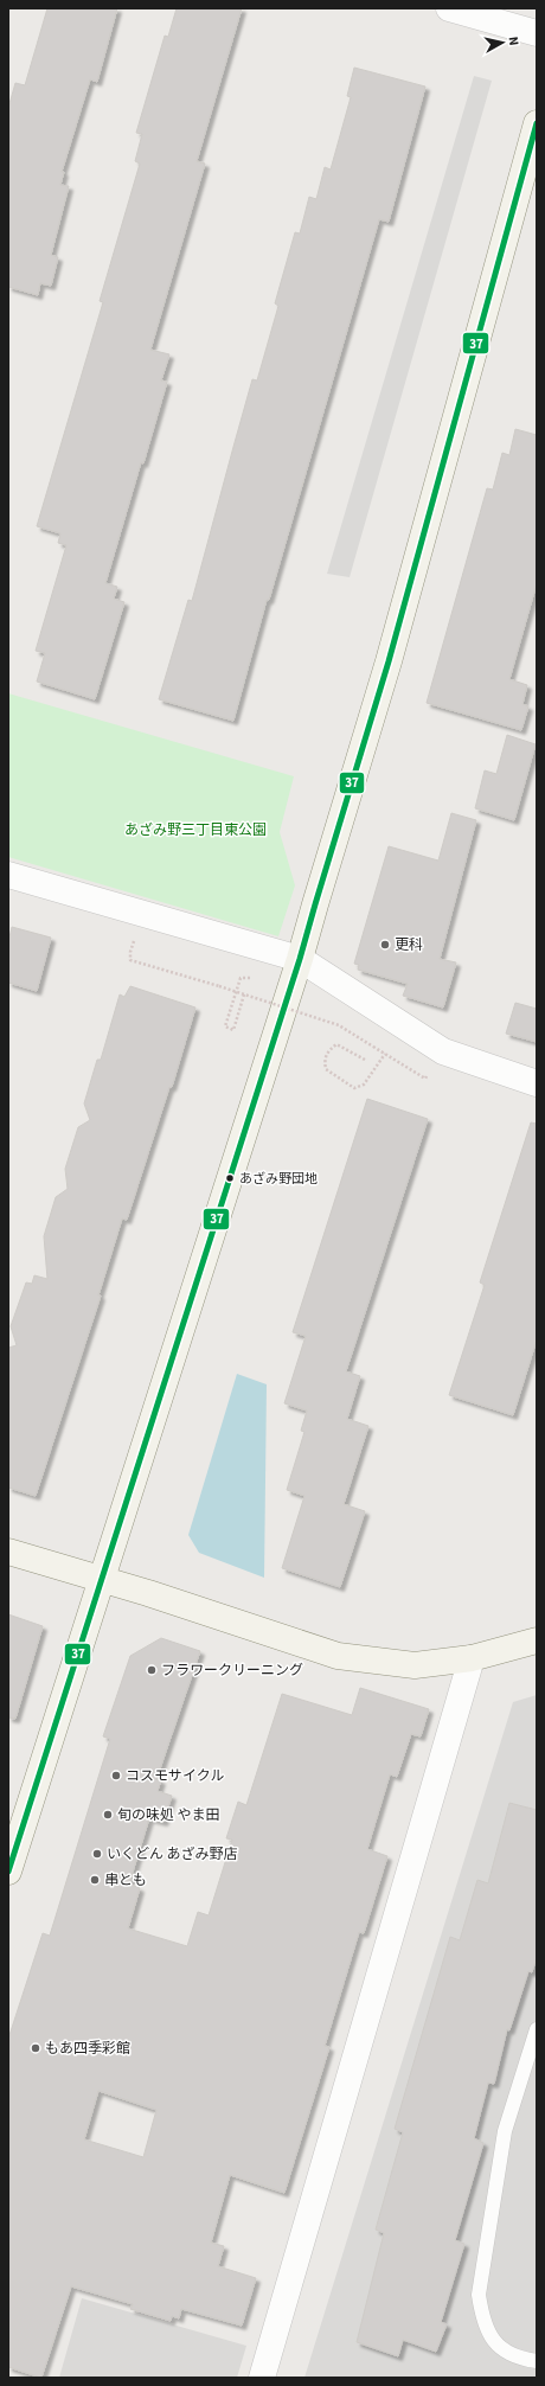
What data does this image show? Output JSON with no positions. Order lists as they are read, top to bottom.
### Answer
{
  "parks": ["あざみ野三丁目東公園"],
  "places": [
    "更科",
    "あざみ野団地",
    "フラワークリーニング",
    "コスモサイクル",
    "旬の味処 やま田",
    "いくどん あざみ野店",
    "串とも",
    "もあ四季彩館"
  ],
  "lines": ["transit line 37"],
  "north": "right"
}
